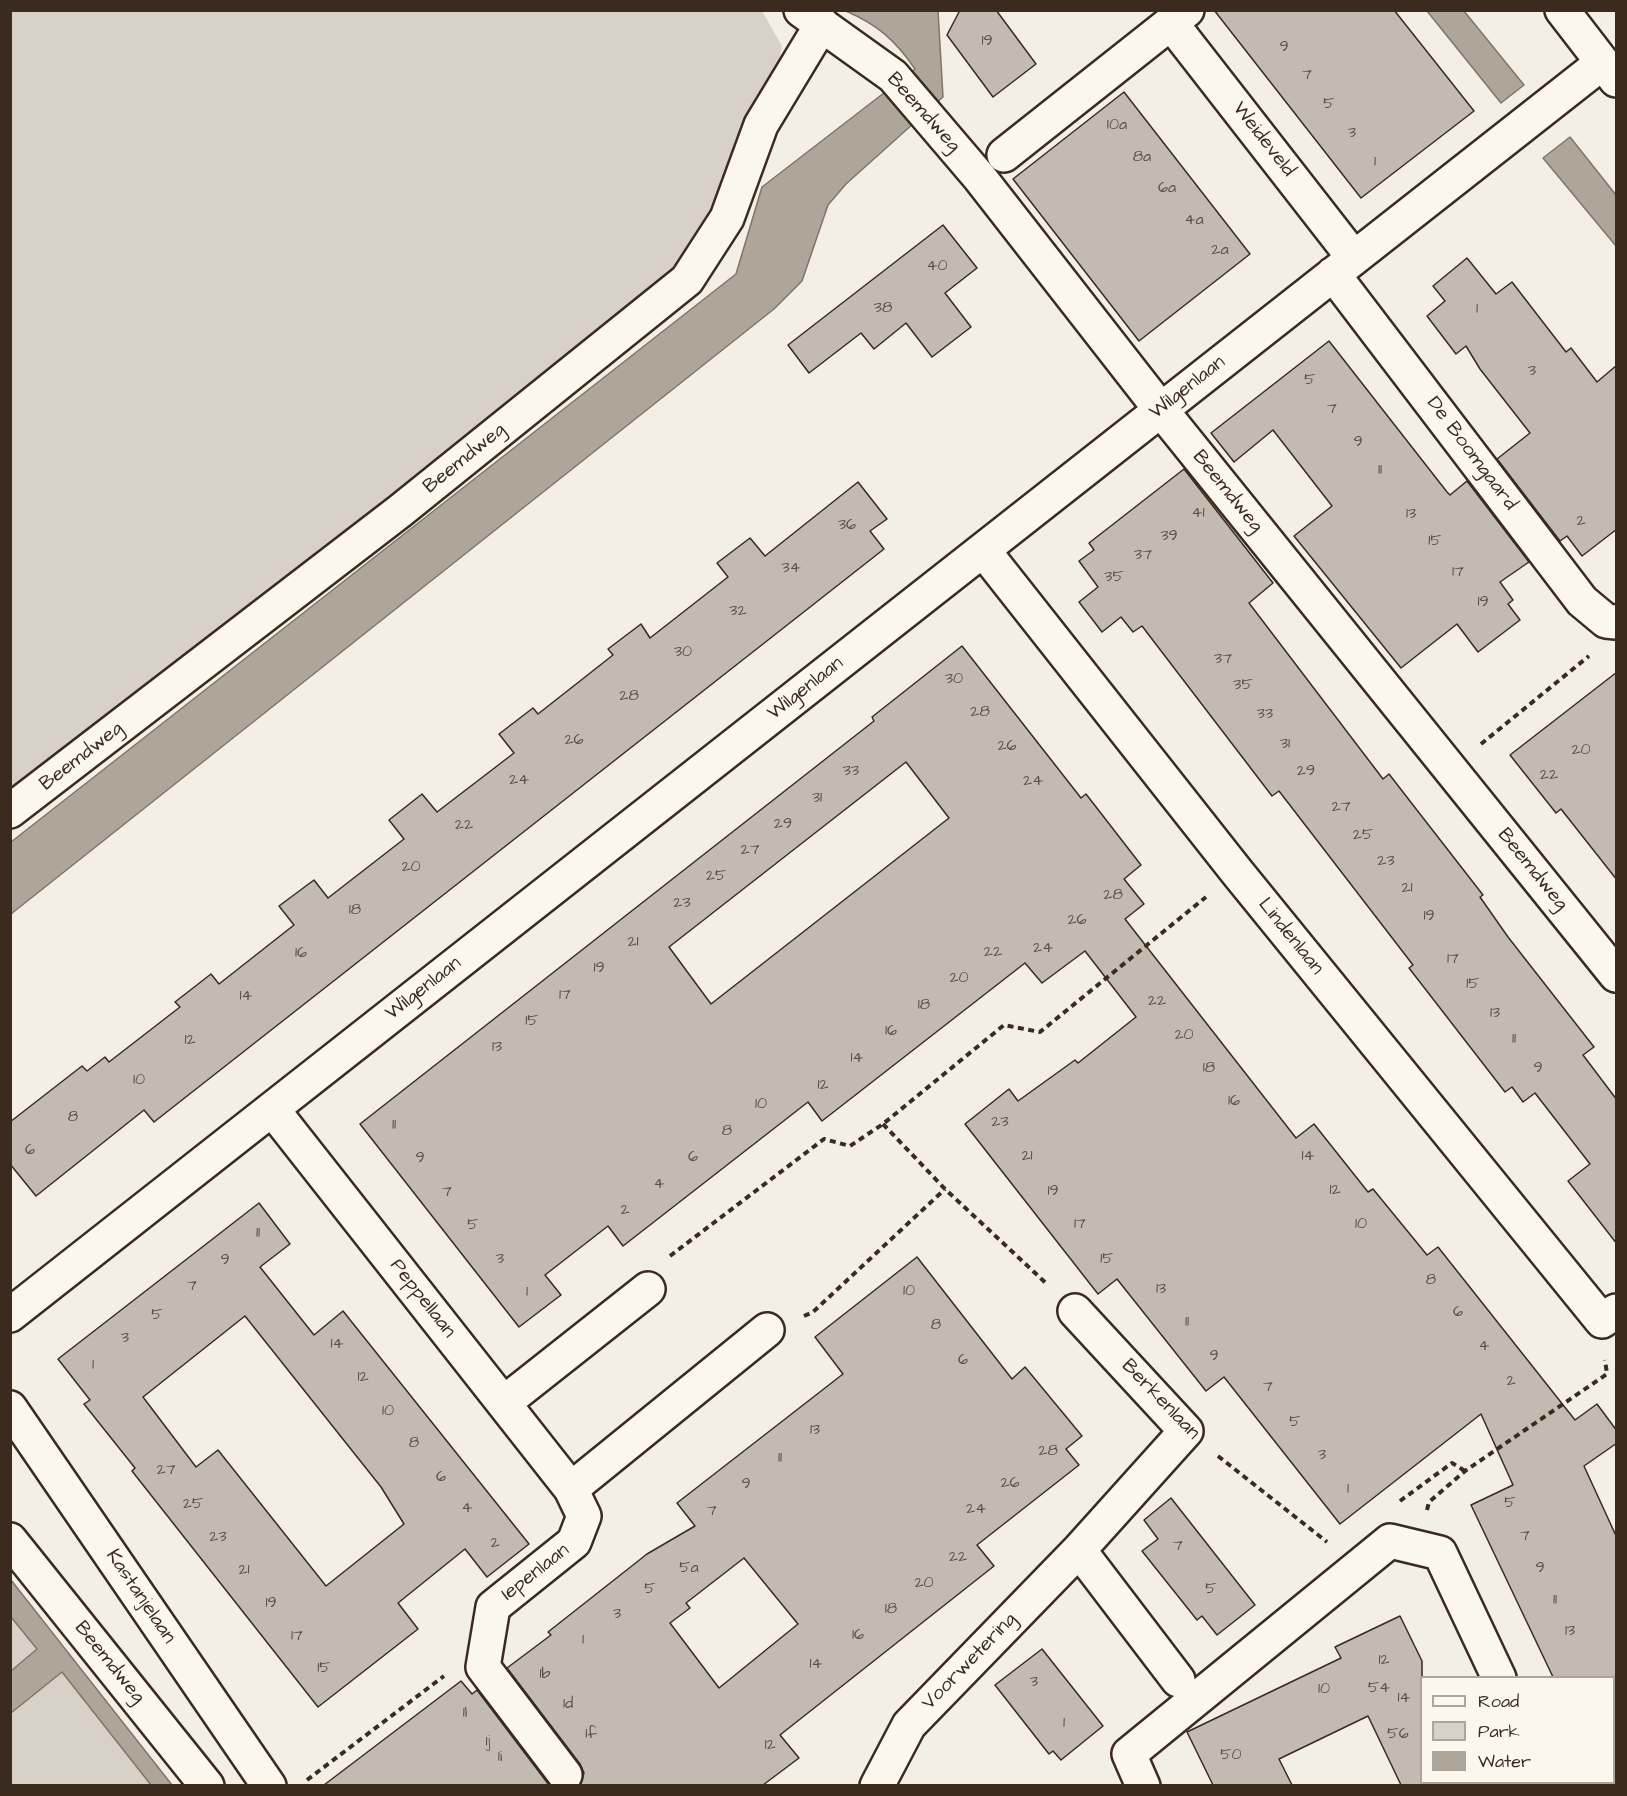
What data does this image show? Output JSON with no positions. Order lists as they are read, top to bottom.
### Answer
{
  "streets": {
    "street": [
      "Beemdweg",
      "Weideveld",
      "Wilgenlaan",
      "De Boomgaard",
      "Lindenlaan",
      "Peppellaan",
      "Berkenlaan",
      "Iepenlaan",
      "Kastanjelaan",
      "Voorwetering"
    ]
  },
  "crossings": [
    ["Beemdweg", "Wilgenlaan"],
    ["Weideveld", "Wilgenlaan"],
    ["Weideveld", "De Boomgaard"],
    ["Wilgenlaan", "De Boomgaard"],
    ["Wilgenlaan", "Lindenlaan"],
    ["Wilgenlaan", "Peppellaan"],
    ["Peppellaan", "Iepenlaan"],
    ["Berkenlaan", "Voorwetering"]
  ],
  "house_numbers": [
    "19",
    "9",
    "7",
    "5",
    "10a",
    "3",
    "8a",
    "1",
    "6a",
    "4a",
    "2a",
    "40",
    "38",
    "1",
    "3",
    "5",
    "7",
    "9",
    "11",
    "41",
    "13",
    "2",
    "36",
    "39",
    "15",
    "37",
    "34",
    "17",
    "35",
    "19",
    "32",
    "30",
    "37",
    "30",
    "35",
    "28",
    "28",
    "33",
    "26",
    "31",
    "26",
    "20",
    "33",
    "29",
    "22",
    "24",
    "24",
    "31",
    "27",
    "29",
    "22",
    "25",
    "27",
    "23",
    "20",
    "25",
    "21",
    "28",
    "23",
    "18",
    "19",
    "26",
    "21",
    "24",
    "22",
    "16",
    "17",
    "19",
    "20",
    "15",
    "17",
    "14",
    "22",
    "18",
    "13",
    "15",
    "16",
    "20",
    "11",
    "12",
    "13",
    "14",
    "18",
    "9",
    "10",
    "12",
    "16",
    "10",
    "8",
    "23",
    "11",
    "8",
    "6",
    "21",
    "14",
    "6",
    "9",
    "4",
    "12",
    "19",
    "7",
    "2",
    "17",
    "10",
    "5",
    "11",
    "3",
    "15",
    "9",
    "8",
    "7",
    "13",
    "10",
    "1",
    "6",
    "5",
    "11",
    "8",
    "3",
    "14",
    "4",
    "9",
    "6",
    "1",
    "12",
    "2",
    "7",
    "10",
    "5",
    "13",
    "8",
    "28",
    "3",
    "11",
    "27",
    "6",
    "26",
    "9",
    "1",
    "5",
    "25",
    "4",
    "24",
    "7",
    "7",
    "23",
    "2",
    "7",
    "22",
    "5a",
    "9",
    "21",
    "20",
    "5",
    "5",
    "11",
    "19",
    "18",
    "3",
    "13",
    "16",
    "17",
    "1",
    "12",
    "14",
    "15",
    "1b",
    "3",
    "54",
    "10",
    "14",
    "1d",
    "1l",
    "1",
    "1f",
    "56",
    "1j",
    "12",
    "50",
    "1i"
  ],
  "legend": ["Road", "Park", "Water"]
}
